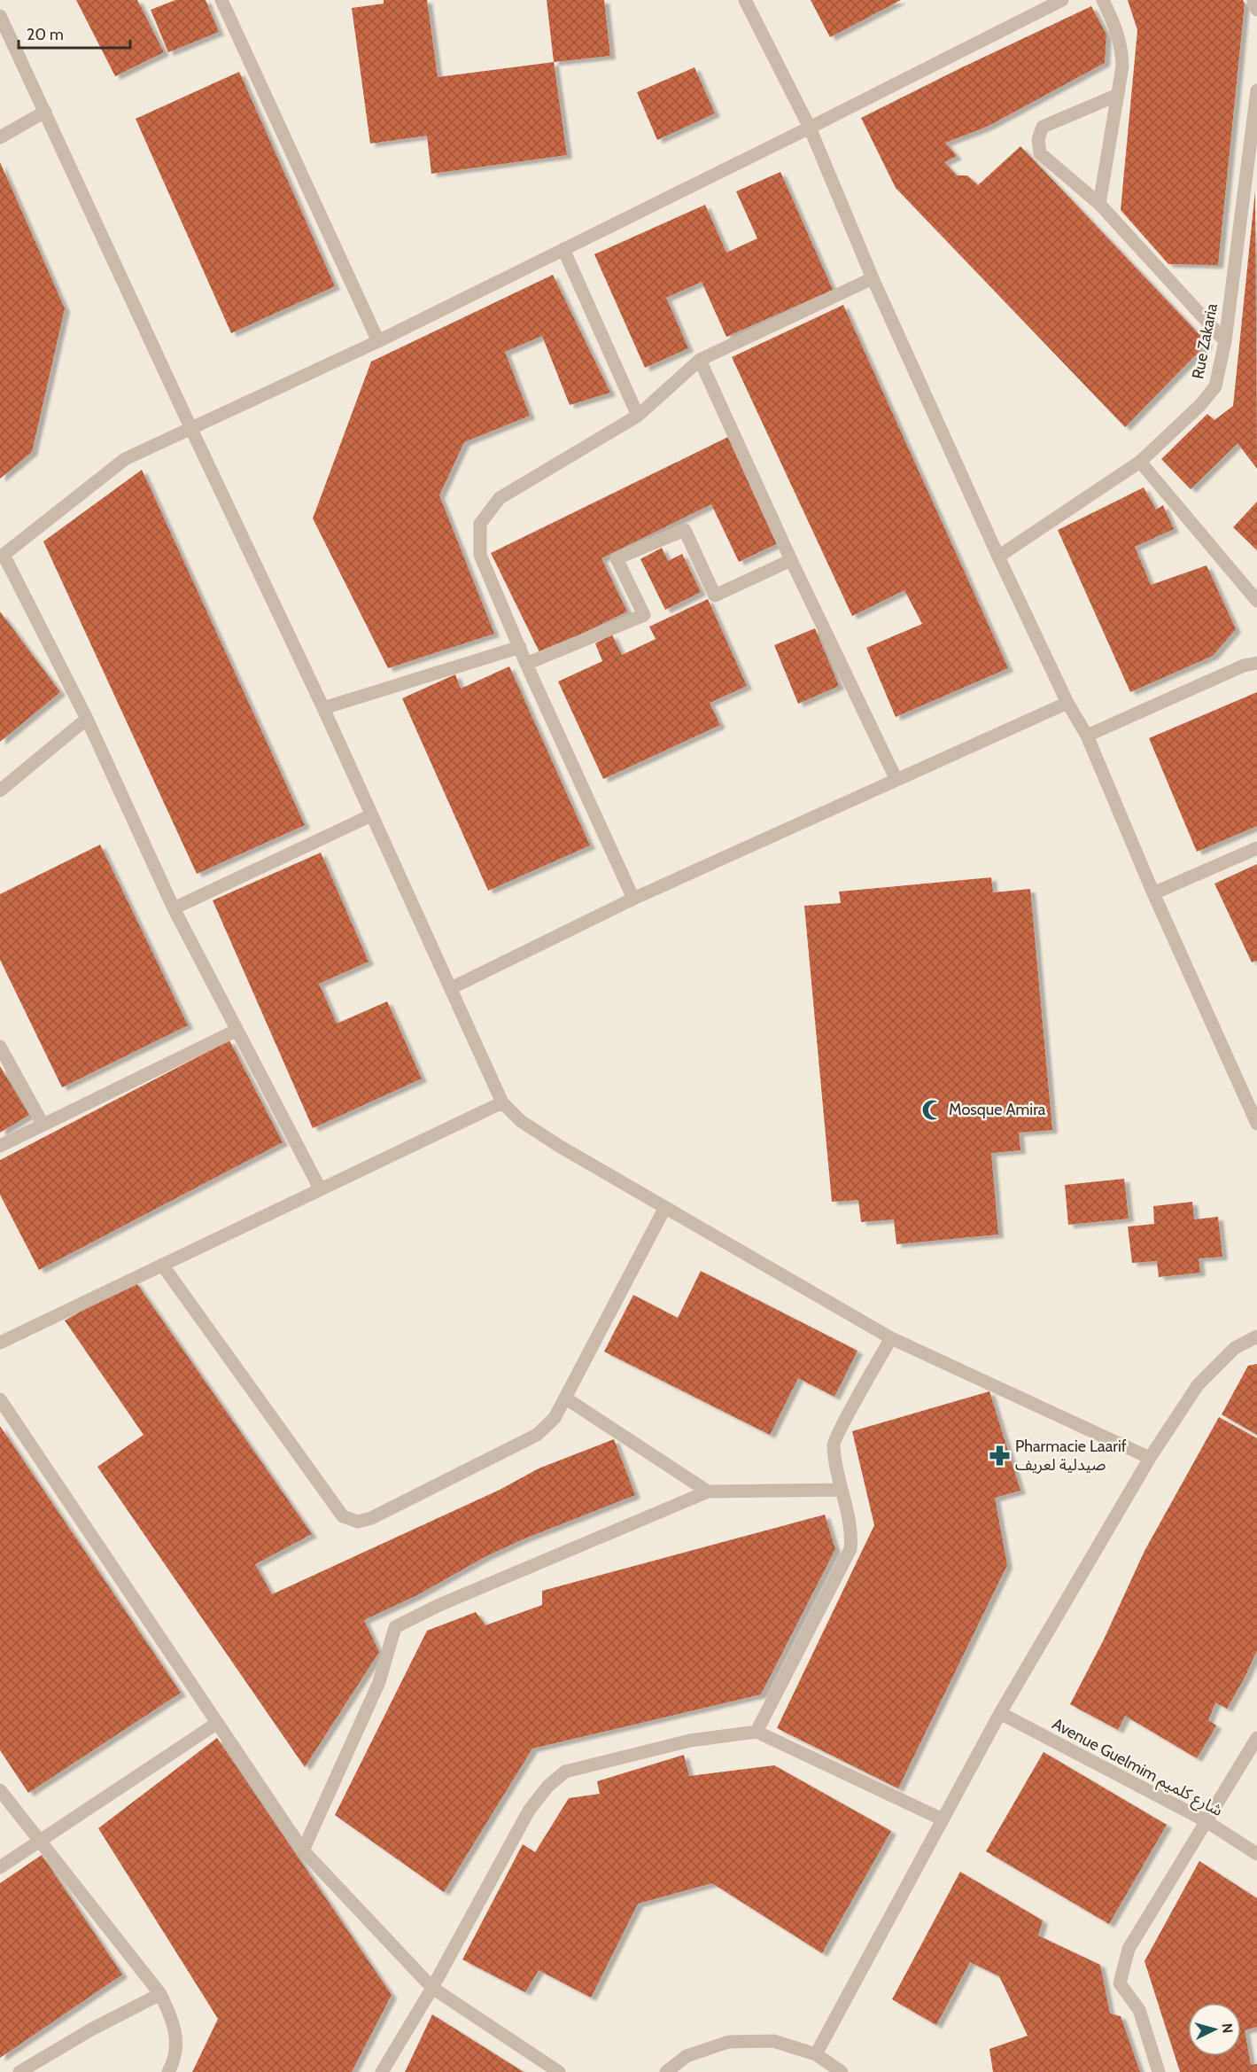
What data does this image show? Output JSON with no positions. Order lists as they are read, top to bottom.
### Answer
{
  "streets": {
    "street": ["Rue Zakaria", "Avenue Guelmim شارع كلميم"]
  },
  "places": {
    "mosque": ["Mosque Amira"],
    "pharmacy": ["Pharmacie Laarif صيدلية لعريف"]
  },
  "scale_bar": "20 m",
  "north": "right"
}
